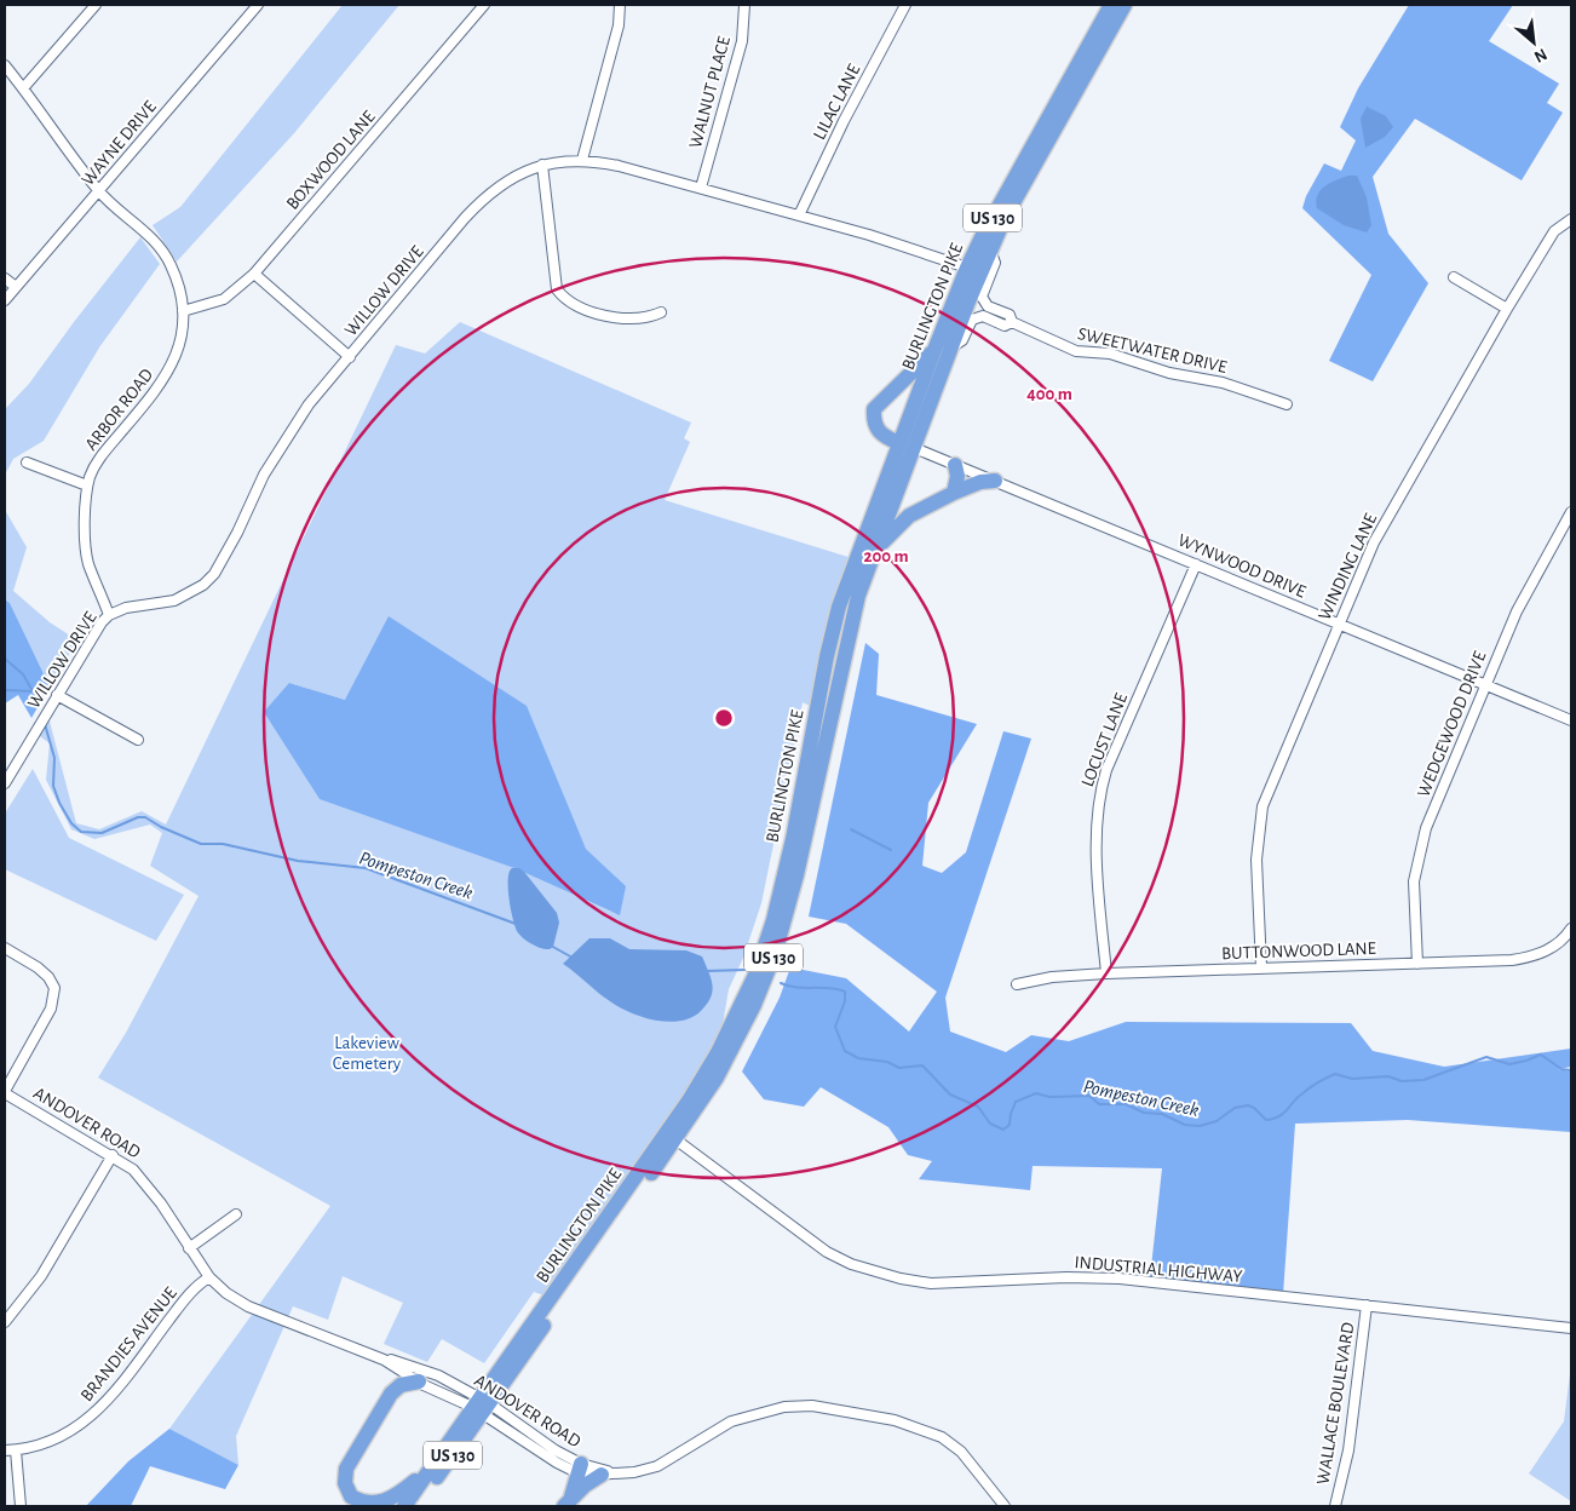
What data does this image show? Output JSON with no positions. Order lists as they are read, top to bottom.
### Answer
{
  "streets": {
    "highway": ["US 130", "BURLINGTON PIKE"],
    "street": [
      "WALNUT PLACE",
      "LILAC LANE",
      "WAYNE DRIVE",
      "BOXWOOD LANE",
      "WILLOW DRIVE",
      "SWEETWATER DRIVE",
      "ARBOR ROAD",
      "WYNWOOD DRIVE",
      "WINDING LANE",
      "WEDGEWOOD DRIVE",
      "LOCUST LANE",
      "BUTTONWOOD LANE",
      "ANDOVER ROAD",
      "INDUSTRIAL HIGHWAY",
      "BRANDIES AVENUE",
      "WALLACE BOULEVARD"
    ]
  },
  "crossings": [
    ["WALNUT PLACE", "WILLOW DRIVE"],
    ["LILAC LANE", "WILLOW DRIVE"],
    ["WAYNE DRIVE", "ARBOR ROAD"],
    ["BOXWOOD LANE", "ARBOR ROAD"],
    ["WILLOW DRIVE", "BURLINGTON PIKE"],
    ["WILLOW DRIVE", "ARBOR ROAD"],
    ["BURLINGTON PIKE", "SWEETWATER DRIVE"],
    ["BURLINGTON PIKE", "WYNWOOD DRIVE"],
    ["BURLINGTON PIKE", "ANDOVER ROAD"],
    ["BURLINGTON PIKE", "INDUSTRIAL HIGHWAY"],
    ["WYNWOOD DRIVE", "WINDING LANE"],
    ["WYNWOOD DRIVE", "WEDGEWOOD DRIVE"],
    ["WYNWOOD DRIVE", "LOCUST LANE"],
    ["WINDING LANE", "BUTTONWOOD LANE"],
    ["WEDGEWOOD DRIVE", "BUTTONWOOD LANE"],
    ["LOCUST LANE", "BUTTONWOOD LANE"],
    ["ANDOVER ROAD", "BRANDIES AVENUE"],
    ["INDUSTRIAL HIGHWAY", "WALLACE BOULEVARD"]
  ],
  "water": ["Pompeston Creek"],
  "parks": ["Lakeview Cemetery"],
  "north": "bottom right",
  "rings": ["400 m", "200 m"]
}
